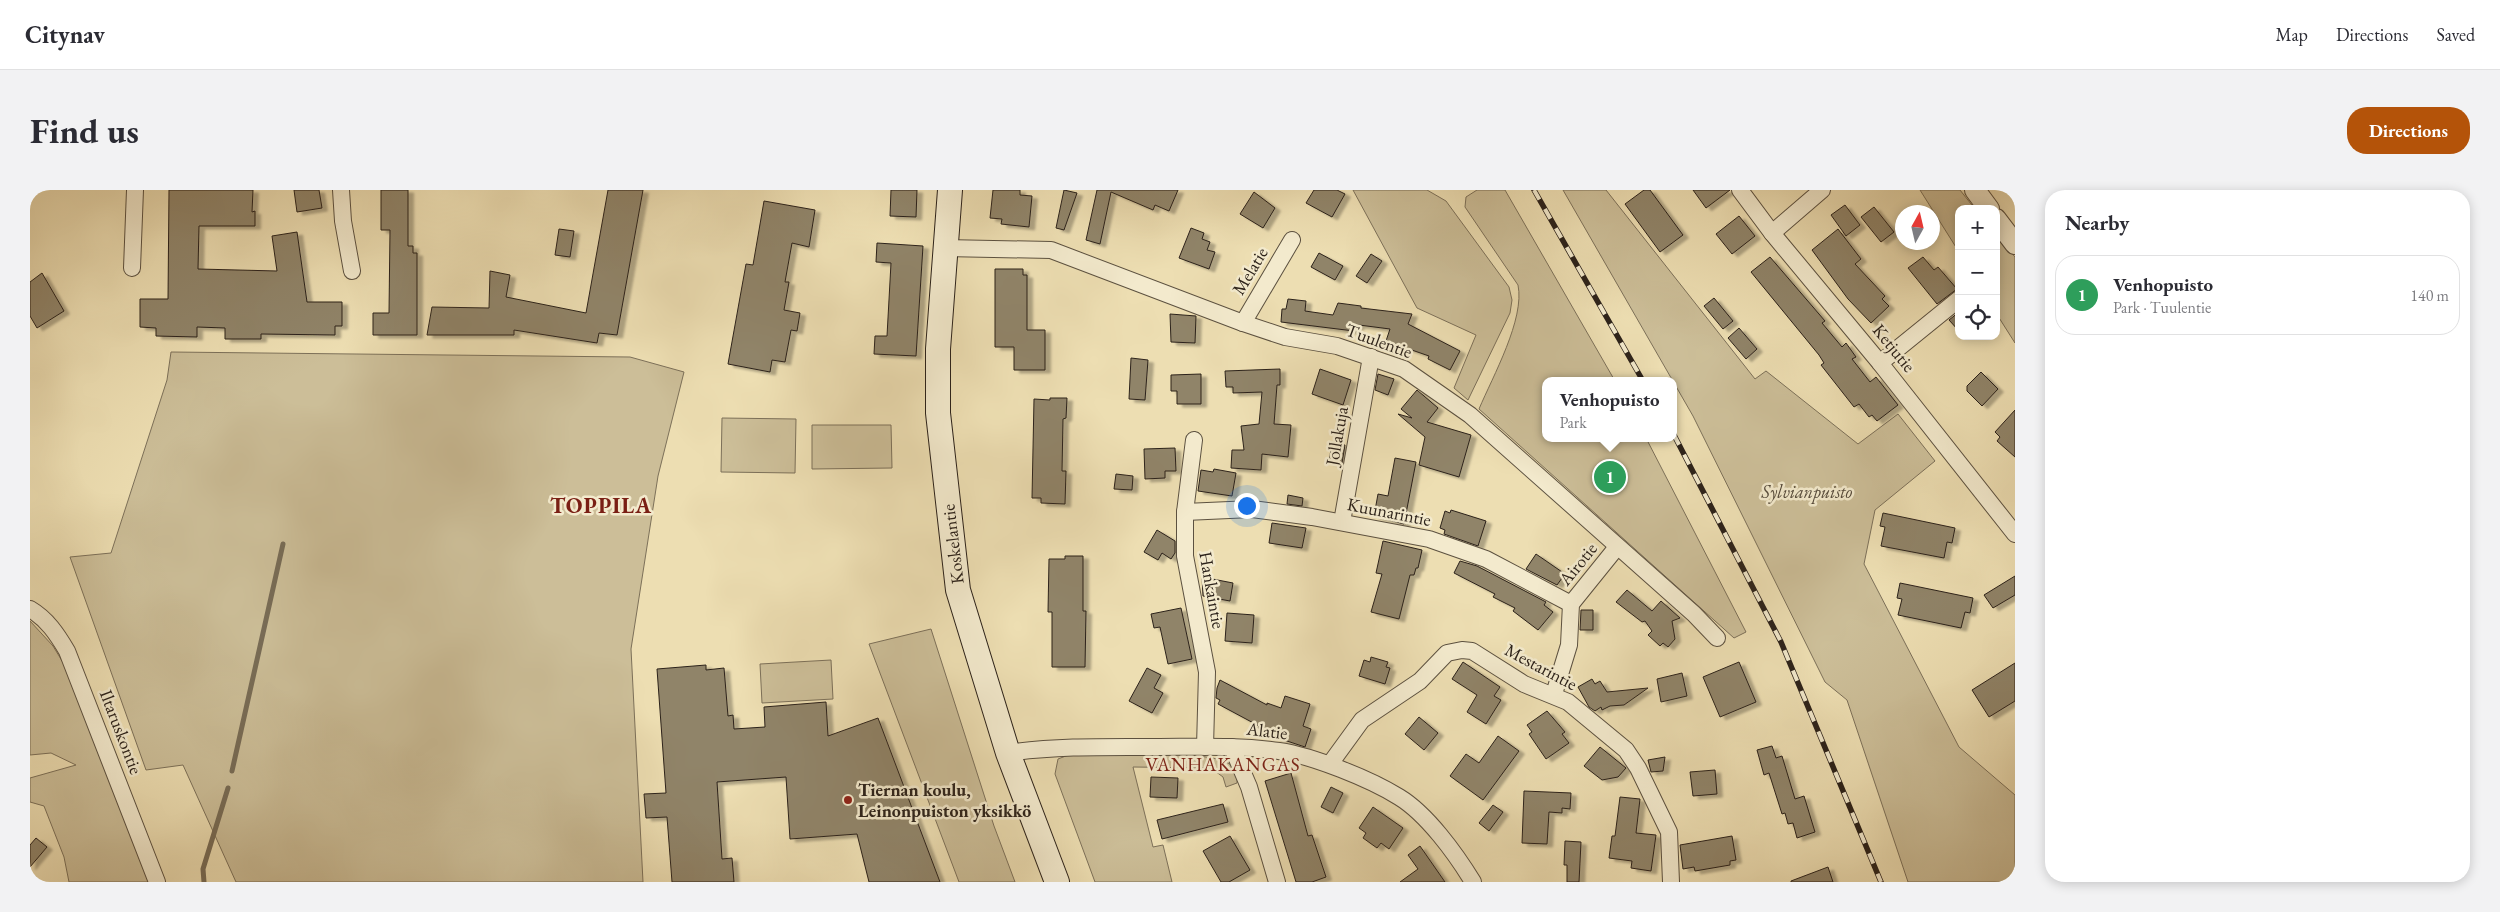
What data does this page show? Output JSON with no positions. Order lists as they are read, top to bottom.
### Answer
{
  "streets": {
    "main road": ["Koskelantie"],
    "street": [
      "Melatie",
      "Tuulentie",
      "Ketjutie",
      "Jollakuja",
      "Kuunarintie",
      "Airotie",
      "Hankaintie",
      "Mestarintie",
      "Alatie",
      "Iltaruskontie"
    ]
  },
  "crossings": [
    ["Melatie", "Tuulentie"],
    ["Tuulentie", "Jollakuja"],
    ["Tuulentie", "Koskelantie"],
    ["Tuulentie", "Airotie"],
    ["Jollakuja", "Kuunarintie"],
    ["Kuunarintie", "Airotie"],
    ["Kuunarintie", "Hankaintie"],
    ["Koskelantie", "Alatie"],
    ["Airotie", "Mestarintie"],
    ["Hankaintie", "Alatie"],
    ["Mestarintie", "Alatie"]
  ],
  "districts": ["TOPPILA", "VANHAKANGAS"],
  "parks": ["Sylvianpuisto"],
  "places": ["Tiernan koulu, Leinonpuiston yksikkö"],
  "north": "top",
  "page": {
    "header": "Citynav",
    "nav": ["Map", "Directions", "Saved"],
    "buttons": "Directions",
    "title": "Find us",
    "heading": "Nearby",
    "map_buttons": ["+", "−"],
    "list": [
      {
        "mark": "1",
        "name": "Venhopuisto",
        "note": "Park · Tuulentie",
        "value": "140 m"
      }
    ],
    "popup": ["Venhopuisto", "Park"],
    "pins": "1"
  }
}
